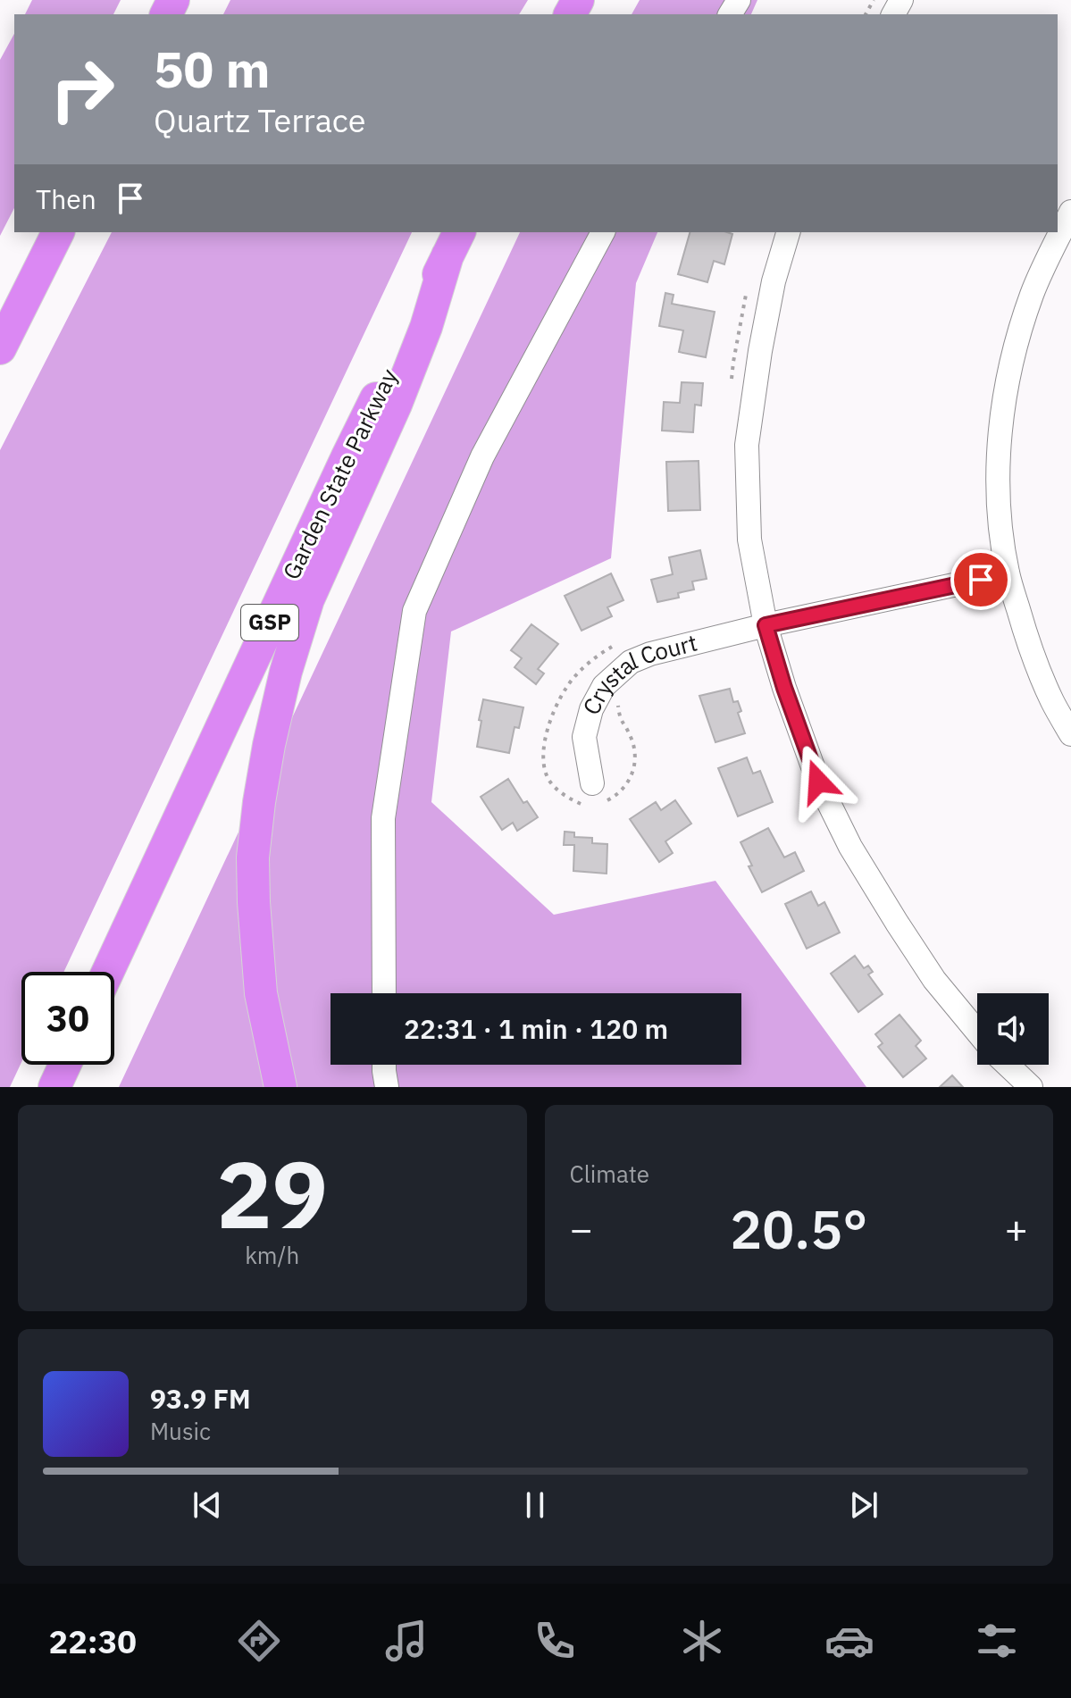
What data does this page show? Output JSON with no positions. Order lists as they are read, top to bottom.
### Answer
{
  "streets": {
    "highway": ["Garden State Parkway", "GSP"],
    "street": ["Crystal Court"]
  },
  "page": {
    "turn": ["50 m", "Quartz Terrace"],
    "then": "Then",
    "limit": "30",
    "trip": "22:31 · 1 min · 120 m",
    "tile": [
      ["29", "km/h"],
      "Climate"
    ],
    "heat": ["−", "20.5°", "+"],
    "song": ["93.9 FM", "Music"],
    "tabs": "22:30"
  }
}
